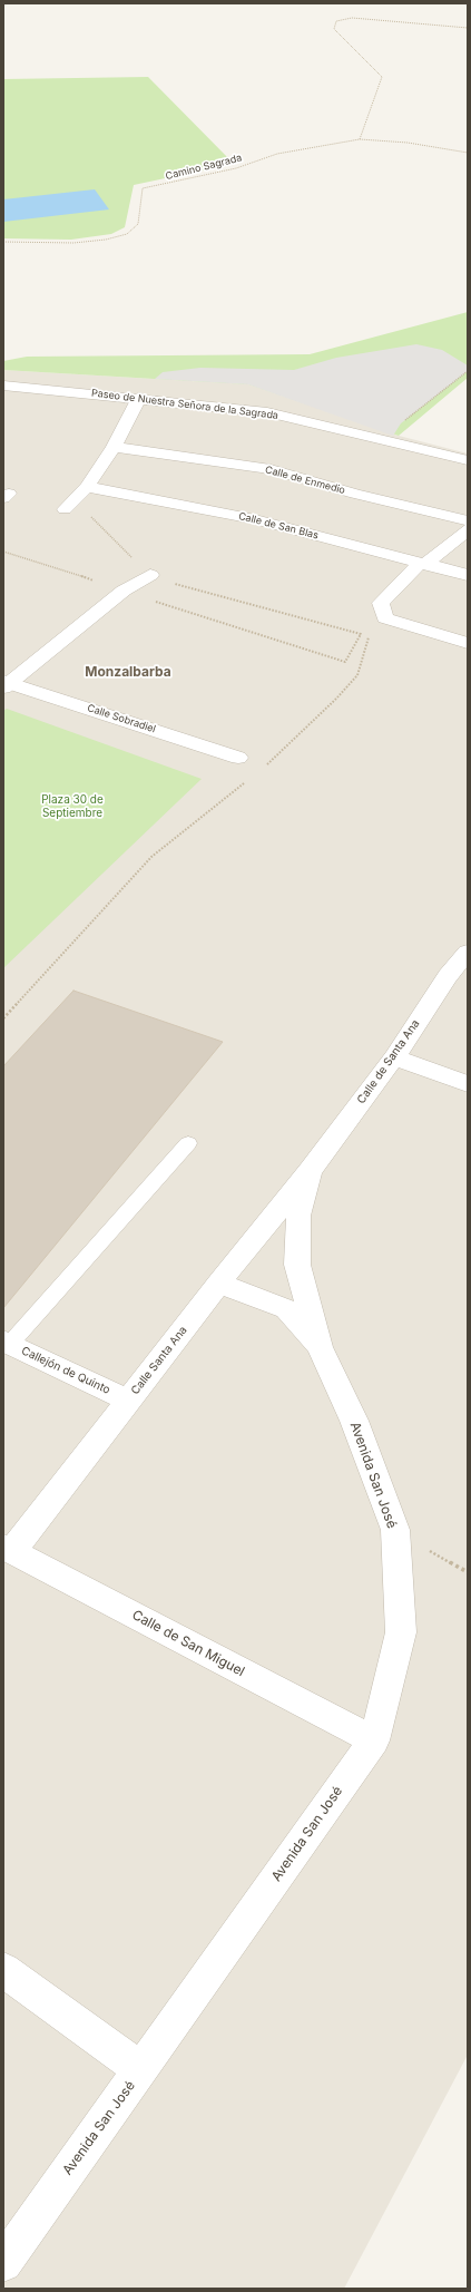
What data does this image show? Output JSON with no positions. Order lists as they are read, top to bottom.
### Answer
{
  "streets": {
    "street": [
      "Paseo de Nuestra Señora de la Sagrada",
      "Calle de Enmedio",
      "Calle de San Blas",
      "Calle Sobradiel",
      "Calle de Santa Ana",
      "Calle Santa Ana",
      "Callejón de Quinto",
      "Avenida San José",
      "Calle de San Miguel"
    ],
    "path": ["Camino Sagrada"]
  },
  "crossings": [
    ["Calle de Santa Ana", "Calle Santa Ana"],
    ["Calle de Santa Ana", "Avenida San José"],
    ["Calle Santa Ana", "Callejón de Quinto"],
    ["Calle Santa Ana", "Avenida San José"],
    ["Calle Santa Ana", "Calle de San Miguel"],
    ["Avenida San José", "Calle de San Miguel"]
  ],
  "districts": ["Monzalbarba"],
  "parks": ["Plaza 30 de Septiembre"]
}
